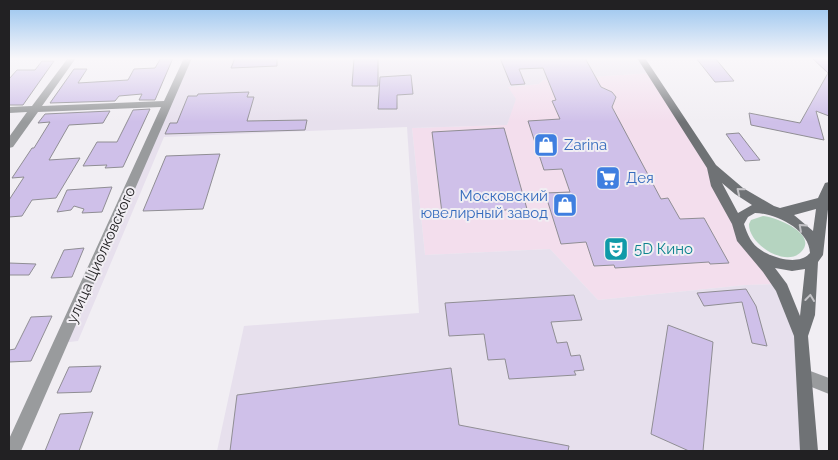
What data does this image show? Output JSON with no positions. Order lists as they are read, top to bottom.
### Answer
{
  "streets": {
    "street": ["улица Циолковского"]
  },
  "places": {
    "shop": ["Zarina", "Московский ювелирный завод"],
    "supermarket": ["Дея"],
    "theatre": ["5D Кино"]
  }
}
